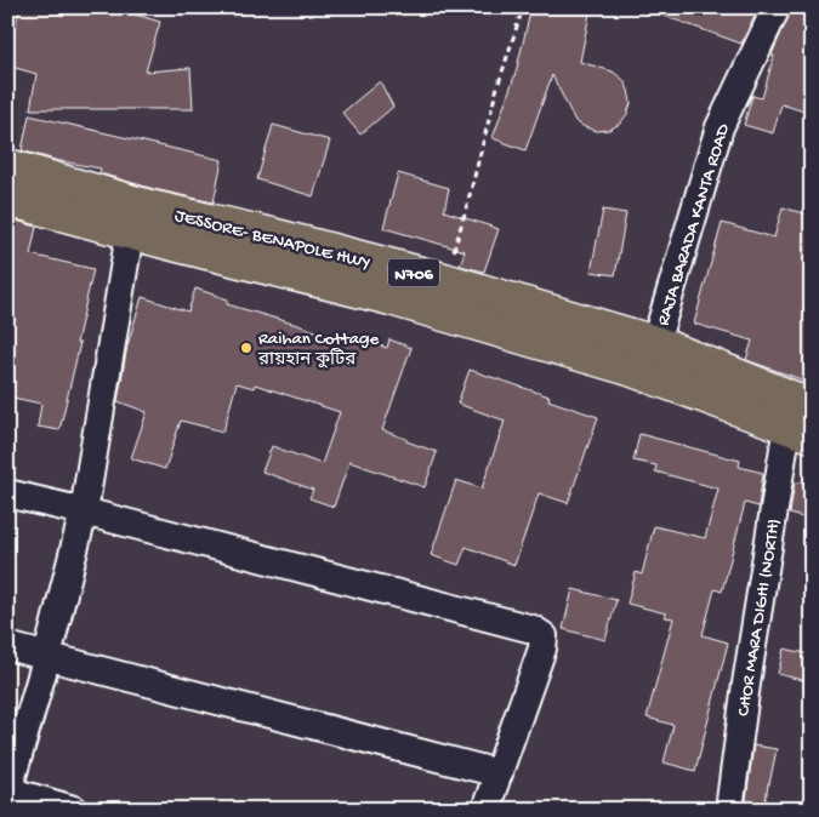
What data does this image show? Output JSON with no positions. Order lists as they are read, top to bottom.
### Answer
{
  "streets": {
    "highway": ["JESSORE- BENAPOLE HWY", "N706"],
    "street": ["RAJA BARADA KANTA ROAD", "CHOR MARA DIGHI (NORTH)"]
  },
  "crossings": [
    ["RAJA BARADA KANTA ROAD", "JESSORE- BENAPOLE HWY"],
    ["JESSORE- BENAPOLE HWY", "CHOR MARA DIGHI (NORTH)"]
  ],
  "places": ["Raihan Cottage রায়হান কুটির"]
}
